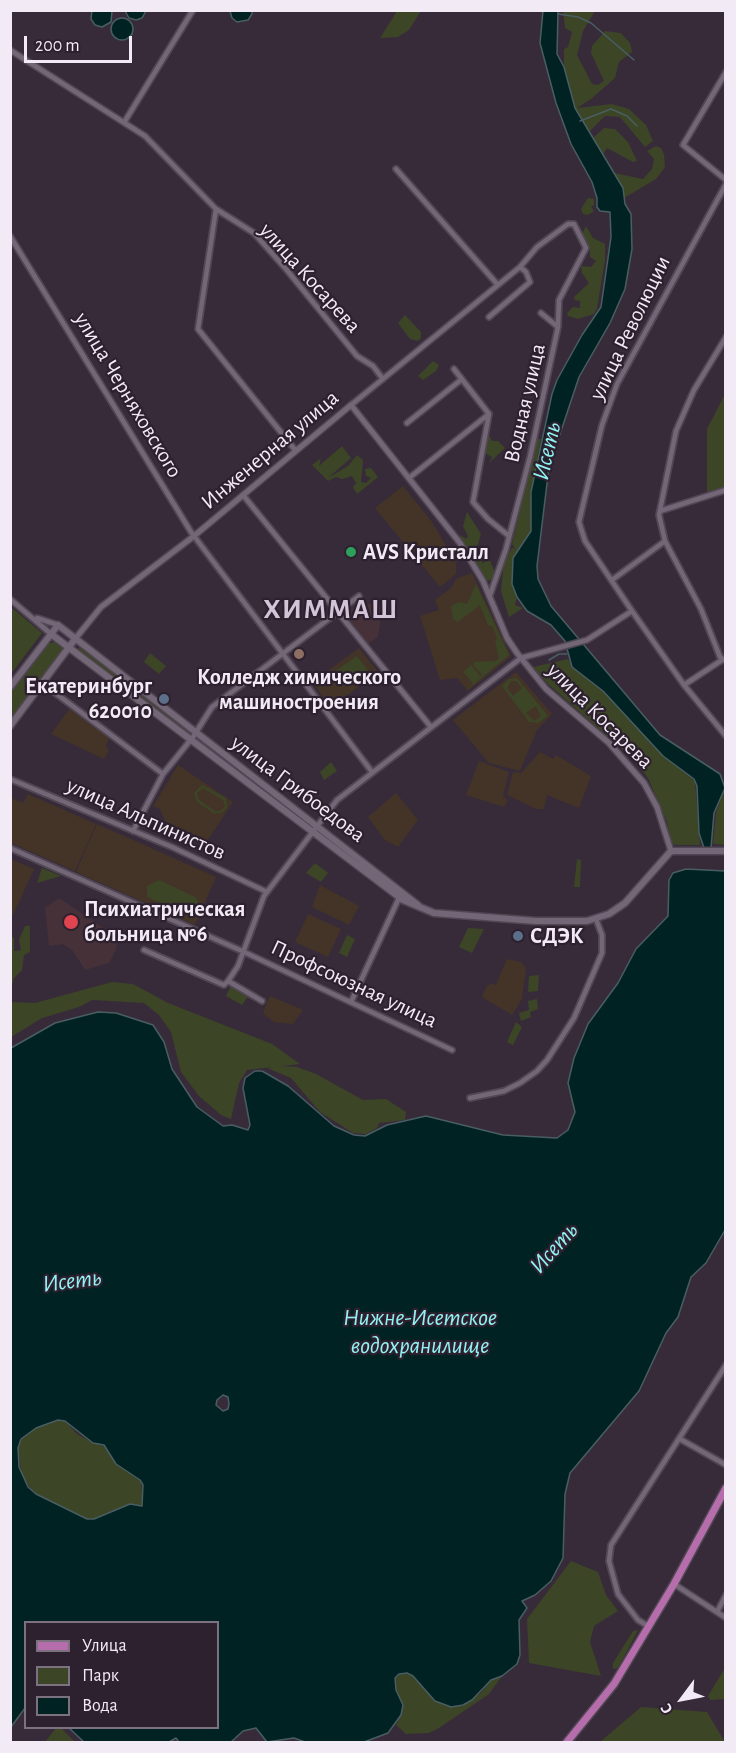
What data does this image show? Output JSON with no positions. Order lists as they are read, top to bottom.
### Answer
{
  "streets": {
    "main road": ["Инженерная улица", "улица Грибоедова"],
    "street": [
      "улица Косарева",
      "улица Революции",
      "улица Черняховского",
      "Водная улица",
      "улица Альпинистов",
      "Профсоюзная улица"
    ]
  },
  "crossings": [
    ["улица Косарева", "Водная улица"],
    ["улица Косарева", "Инженерная улица"],
    ["улица Косарева", "улица Грибоедова"],
    ["улица Черняховского", "Инженерная улица"],
    ["Водная улица", "Инженерная улица"],
    ["Инженерная улица", "улица Грибоедова"]
  ],
  "districts": ["ХИММАШ"],
  "water": ["Исеть", "Нижне-Исетское водохранилище"],
  "places": [
    "AVS Кристалл",
    "Колледж химического машиностроения",
    "Екатеринбург 620010",
    "Психиатрическая больница №6",
    "СДЭК"
  ],
  "legend": ["Улица", "Парк", "Вода"],
  "scale_bar": "200 m",
  "north": "bottom left"
}
